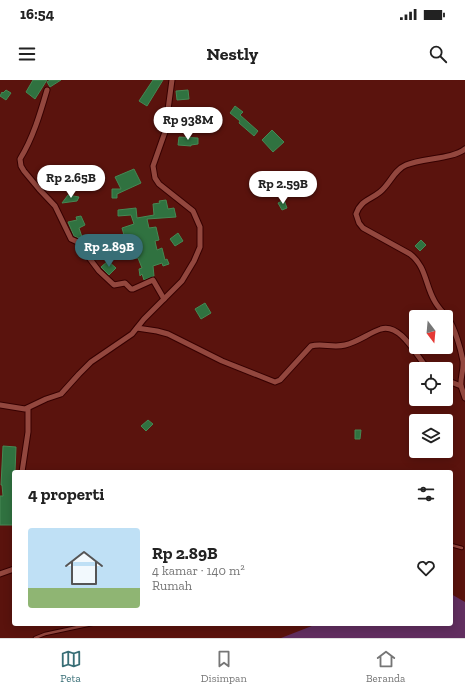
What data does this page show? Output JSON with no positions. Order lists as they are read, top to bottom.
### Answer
{
  "north": "bottom",
  "page": {
    "status": "16:54",
    "header": "Nestly",
    "price": [
      "Rp 938M",
      "Rp 2.65B",
      "Rp 2.59B",
      "Rp 2.89B"
    ],
    "heading": "4 properti",
    "list": [
      {
        "name": "Rp 2.89B",
        "note": "4 kamar · 140 m² · Rumah"
      }
    ],
    "tabs": ["Peta", "Disimpan", "Beranda"]
  }
}
